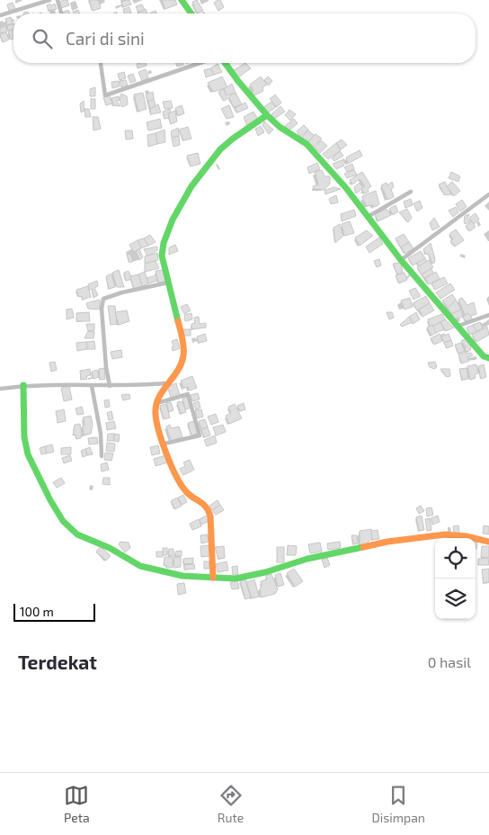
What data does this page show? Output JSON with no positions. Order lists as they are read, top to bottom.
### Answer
{
  "scale_bar": "100 m",
  "page": {
    "search": "Cari di sini",
    "scale": "100 m",
    "heading": ["Terdekat", "0 hasil"],
    "nav": ["Peta", "Rute", "Disimpan"]
  }
}
